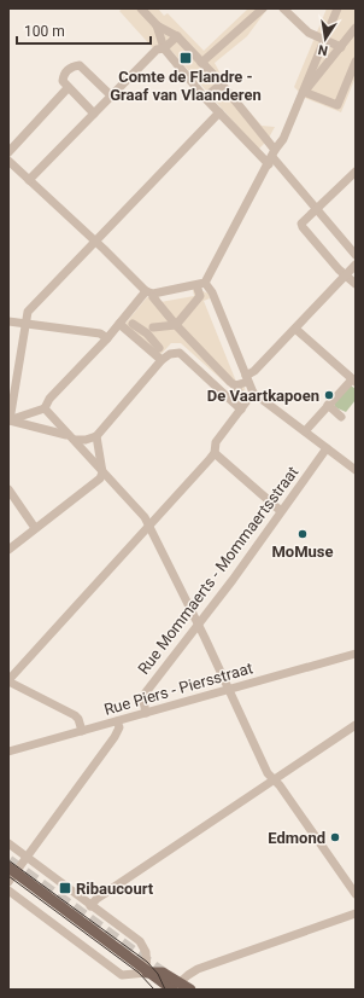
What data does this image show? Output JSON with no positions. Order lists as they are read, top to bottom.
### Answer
{
  "streets": {
    "street": ["Rue Mommaerts - Mommaertsstraat", "Rue Piers - Piersstraat"]
  },
  "crossings": [
    ["Rue Mommaerts - Mommaertsstraat", "Rue Piers - Piersstraat"]
  ],
  "places": {
    "transit": ["Comte de Flandre - Graaf van Vlaanderen", "Ribaucourt"],
    "other": ["De Vaartkapoen", "MoMuse", "Edmond"]
  },
  "scale_bar": "100 m",
  "north": "bottom"
}
